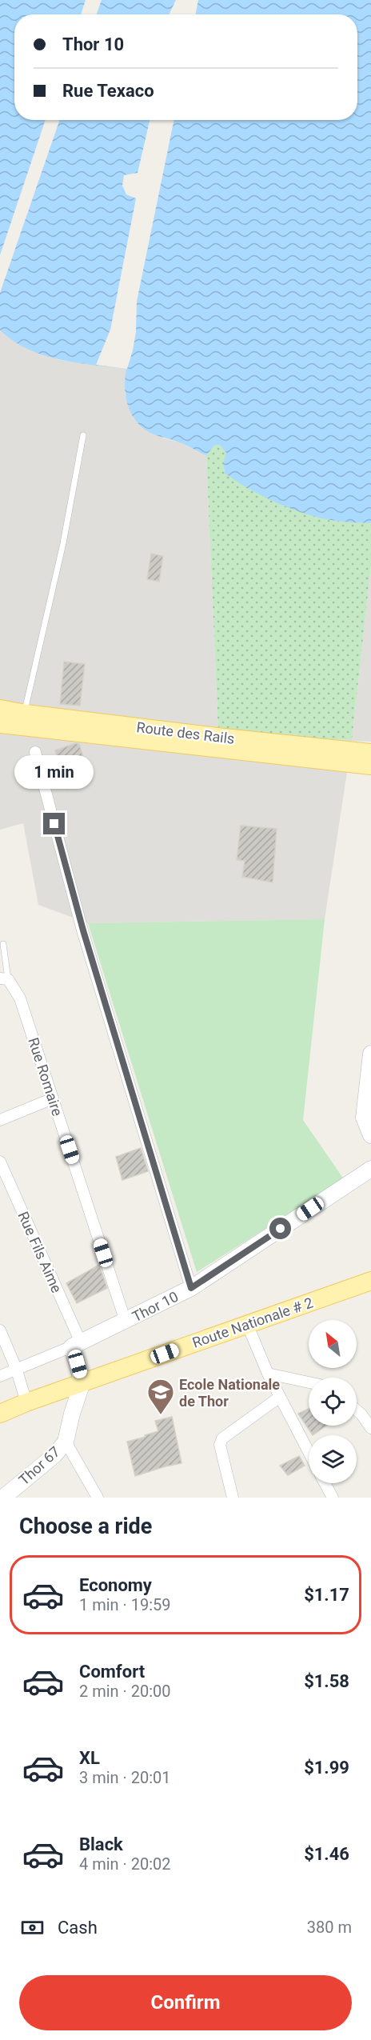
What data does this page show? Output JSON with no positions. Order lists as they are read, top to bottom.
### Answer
{
  "streets": {
    "main road": ["Route des Rails", "Route Nationale # 2"],
    "street": [
      "Rue Romaire",
      "Rue Fils Aime",
      "Thor 10",
      "Thor 67"
    ]
  },
  "crossings": [
    ["Rue Romaire", "Thor 10"],
    ["Rue Fils Aime", "Thor 10"],
    ["Route Nationale # 2", "Thor 67"]
  ],
  "places": {
    "school or university": ["Ecole Nationale de Thor"]
  },
  "north": "top left",
  "page": {
    "banner": ["Thor 10", "Rue Texaco"],
    "bubble": "1 min",
    "heading": "Choose a ride",
    "list": [
      {
        "name": "Economy",
        "note": "1 min · 19:59",
        "value": "$1.17"
      },
      {
        "name": "Comfort",
        "note": "2 min · 20:00",
        "value": "$1.58"
      },
      {
        "name": "XL",
        "note": "3 min · 20:01",
        "value": "$1.99"
      },
      {
        "name": "Black",
        "note": "4 min · 20:02",
        "value": "$1.46"
      }
    ],
    "pay": ["Cash", "380 m"],
    "buttons": "Confirm"
  }
}
